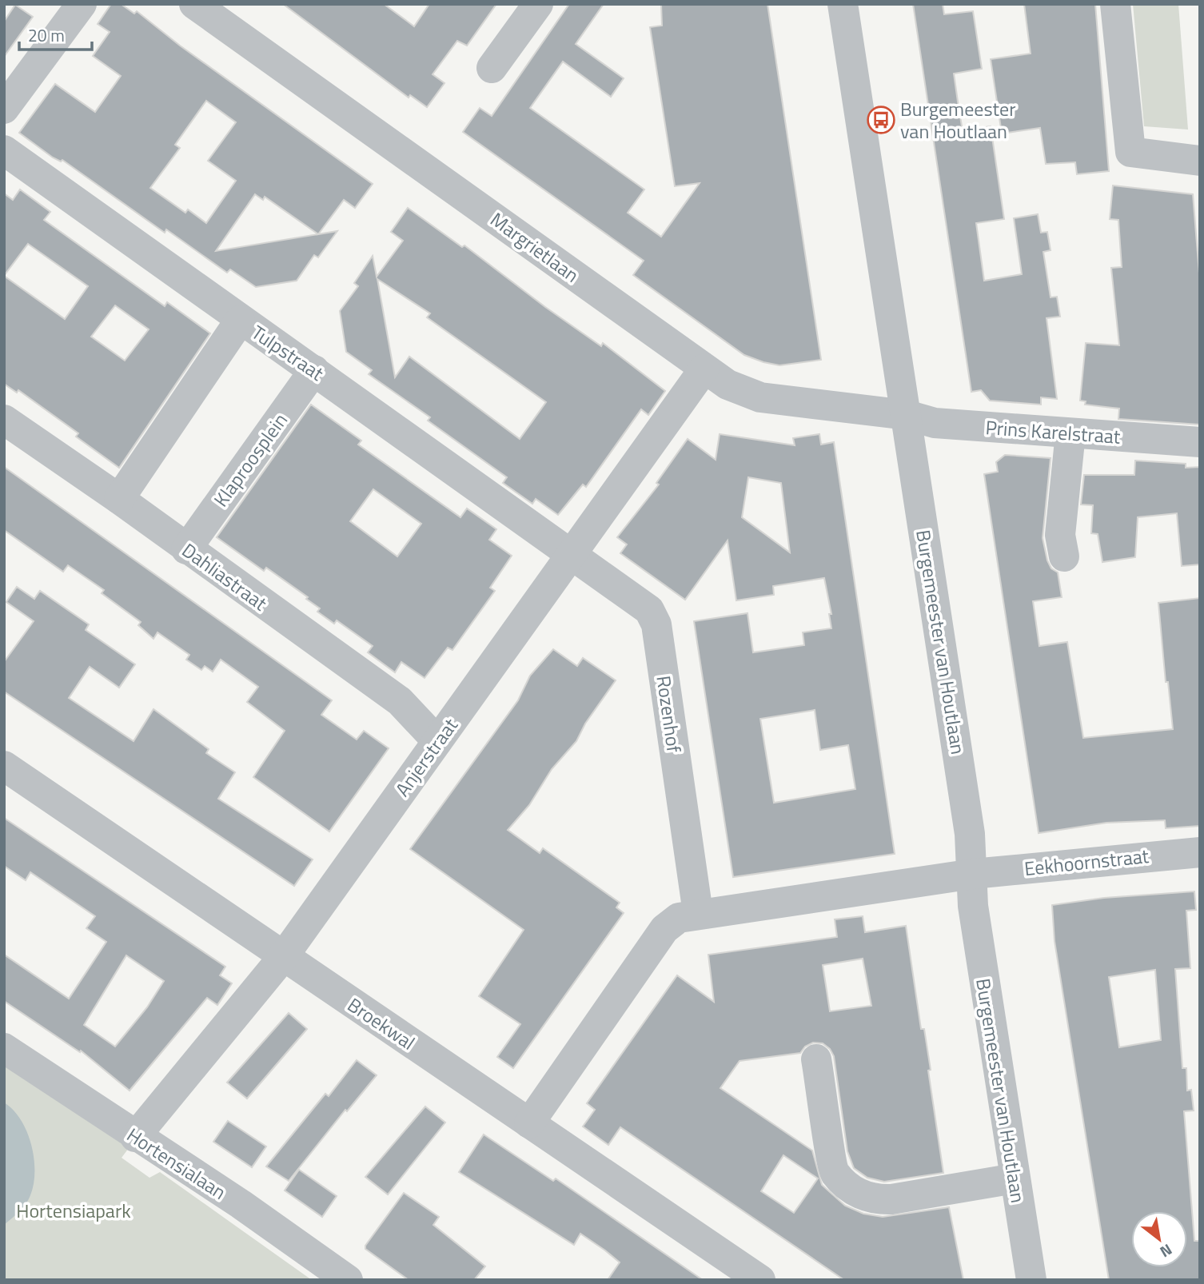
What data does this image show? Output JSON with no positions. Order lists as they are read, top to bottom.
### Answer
{
  "streets": {
    "street": [
      "Margrietlaan",
      "Tulpstraat",
      "Prins Karelstraat",
      "Klaproosplein",
      "Dahliastraat",
      "Burgemeester van Houtlaan",
      "Rozenhof",
      "Anjerstraat",
      "Eekhoornstraat",
      "Broekwal",
      "Hortensialaan"
    ]
  },
  "crossings": [
    ["Margrietlaan", "Prins Karelstraat"],
    ["Margrietlaan", "Burgemeester van Houtlaan"],
    ["Margrietlaan", "Anjerstraat"],
    ["Tulpstraat", "Klaproosplein"],
    ["Tulpstraat", "Rozenhof"],
    ["Tulpstraat", "Anjerstraat"],
    ["Prins Karelstraat", "Burgemeester van Houtlaan"],
    ["Klaproosplein", "Dahliastraat"],
    ["Dahliastraat", "Anjerstraat"],
    ["Burgemeester van Houtlaan", "Eekhoornstraat"],
    ["Rozenhof", "Anjerstraat"],
    ["Anjerstraat", "Broekwal"],
    ["Anjerstraat", "Hortensialaan"]
  ],
  "parks": ["Hortensiapark"],
  "places": {
    "bus stop": ["Burgemeester van Houtlaan"]
  },
  "scale_bar": "20 m",
  "north": "bottom right"
}
